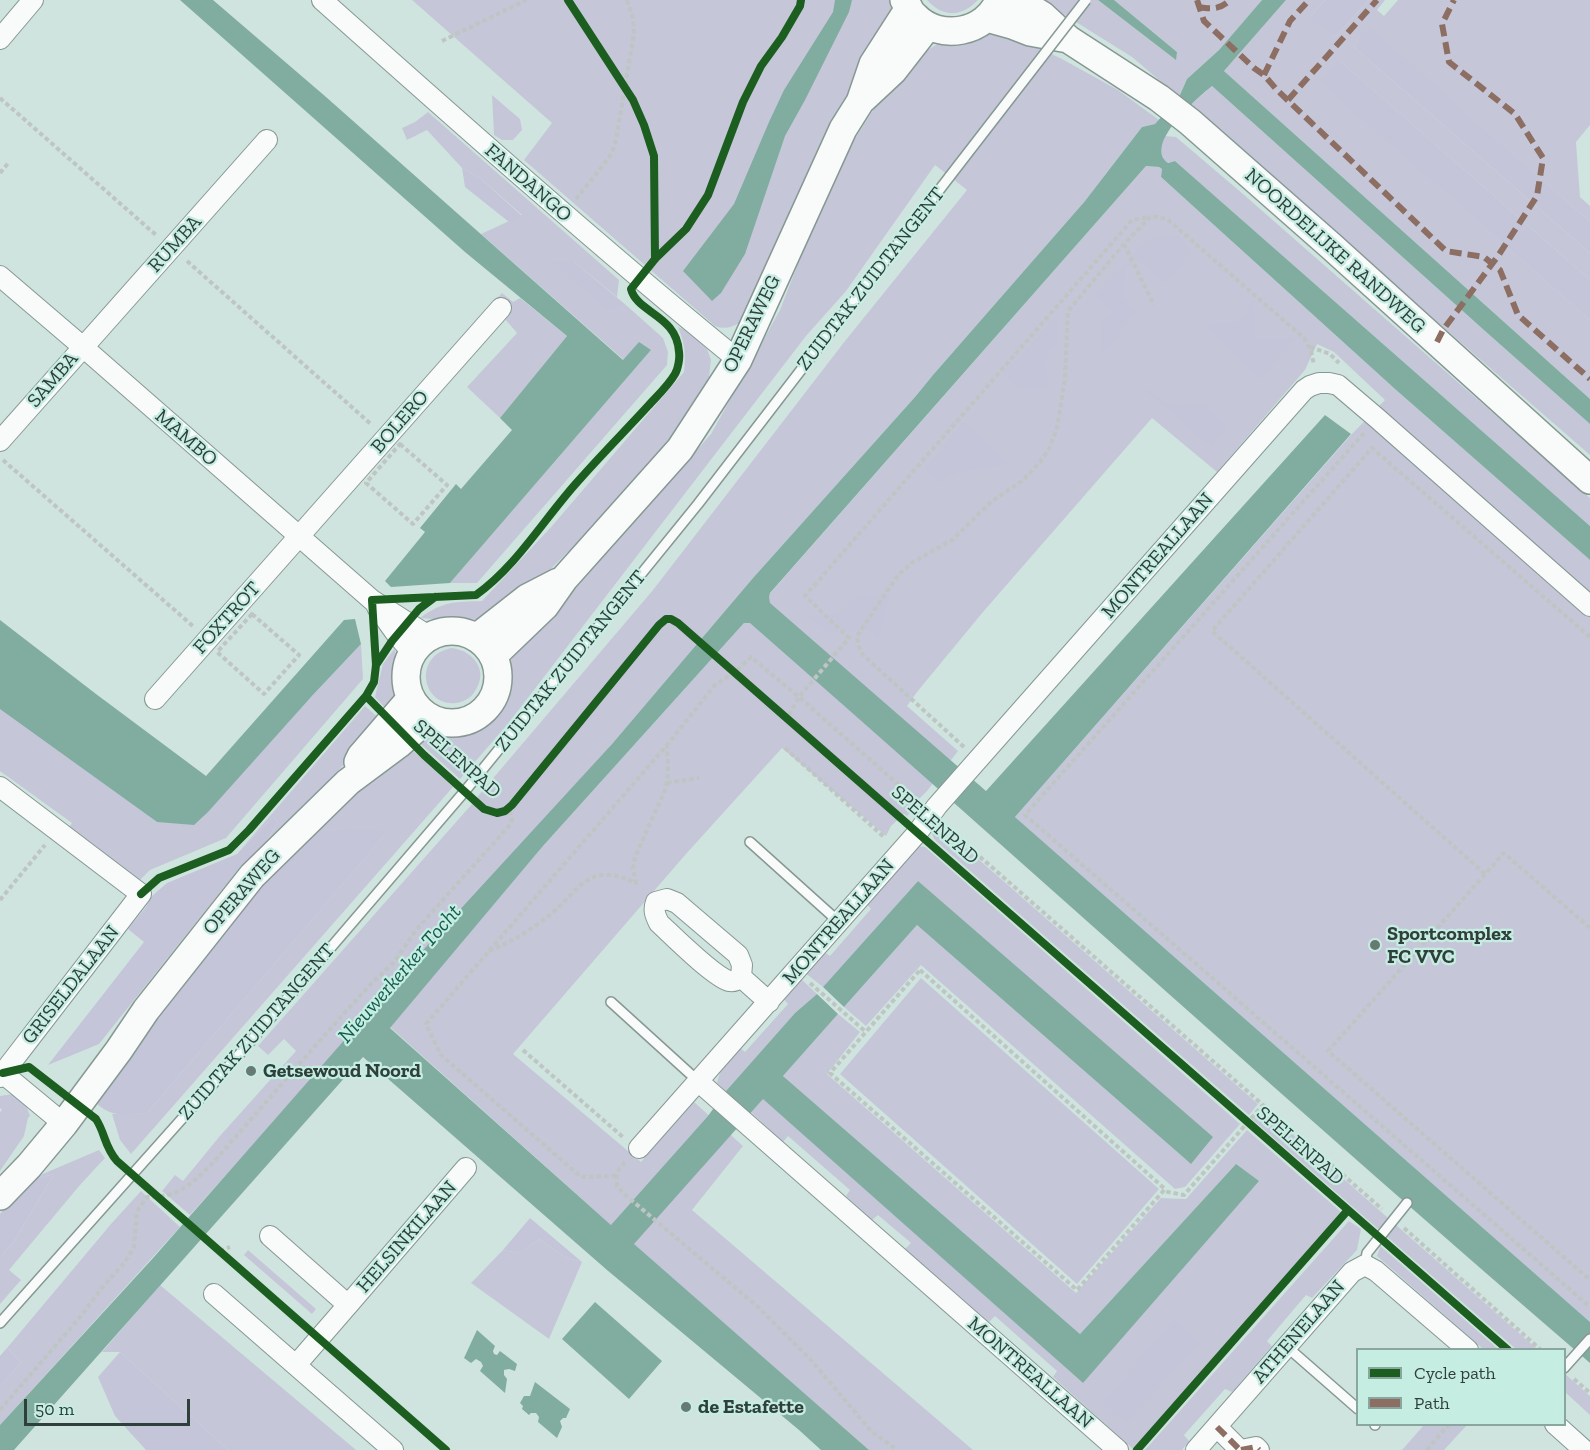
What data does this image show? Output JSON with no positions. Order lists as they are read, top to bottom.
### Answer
{
  "streets": {
    "main road": ["NOORDELIJKE RANDWEG", "OPERAWEG"],
    "street": [
      "FANDANGO",
      "RUMBA",
      "SAMBA",
      "BOLERO",
      "MAMBO",
      "MONTREALLAAN",
      "FOXTROT",
      "GRISELDALAAN",
      "HELSINKILAAN",
      "ATHENELAAN"
    ],
    "lane": ["ZUIDTAK ZUIDTANGENT"],
    "cycle path": ["SPELENPAD"]
  },
  "crossings": [
    ["FANDANGO", "OPERAWEG"],
    ["RUMBA", "SAMBA"],
    ["RUMBA", "MAMBO"],
    ["OPERAWEG", "MAMBO"],
    ["SAMBA", "MAMBO"],
    ["BOLERO", "MAMBO"],
    ["BOLERO", "FOXTROT"],
    ["MAMBO", "FOXTROT"]
  ],
  "water": ["Nieuwerkerker Tocht"],
  "places": ["Sportcomplex FC VVC", "Getsewoud Noord", "de Estafette"],
  "legend": ["Cycle path", "Path"],
  "scale_bar": "50 m"
}
